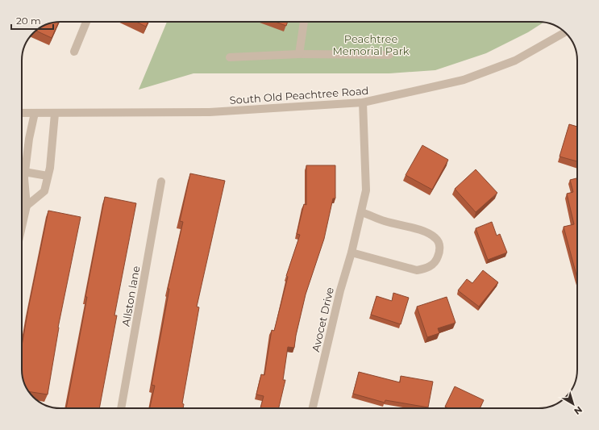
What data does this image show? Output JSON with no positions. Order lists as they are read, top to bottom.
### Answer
{
  "streets": {
    "street": ["South Old Peachtree Road", "Allston lane", "Avocet Drive"]
  },
  "crossings": [
    ["South Old Peachtree Road", "Avocet Drive"]
  ],
  "parks": ["Peachtree Memorial Park"],
  "scale_bar": "20 m",
  "north": "bottom right"
}
